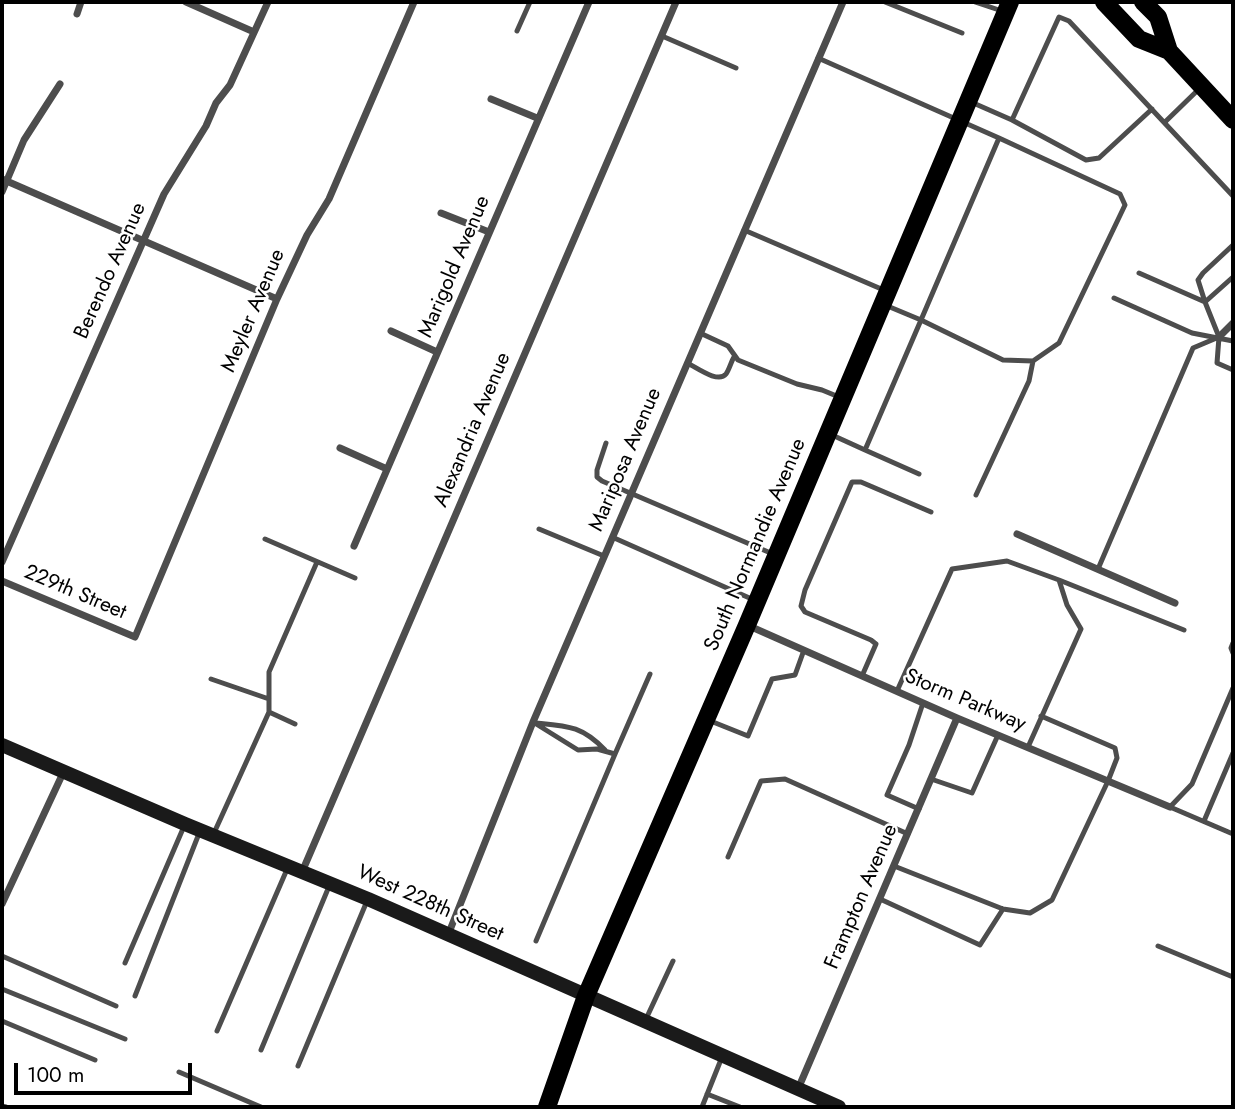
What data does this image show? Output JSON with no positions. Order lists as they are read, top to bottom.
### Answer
{
  "streets": {
    "main road": ["South Normandie Avenue"],
    "street": [
      "Marigold Avenue",
      "Berendo Avenue",
      "Meyler Avenue",
      "Alexandria Avenue",
      "Mariposa Avenue",
      "229th Street",
      "Storm Parkway",
      "Frampton Avenue",
      "West 228th Street"
    ]
  },
  "crossings": [
    ["Meyler Avenue", "229th Street"],
    ["Alexandria Avenue", "West 228th Street"],
    ["Mariposa Avenue", "West 228th Street"],
    ["South Normandie Avenue", "Storm Parkway"],
    ["South Normandie Avenue", "West 228th Street"],
    ["Storm Parkway", "Frampton Avenue"],
    ["Frampton Avenue", "West 228th Street"]
  ],
  "scale_bar": "100 m"
}
